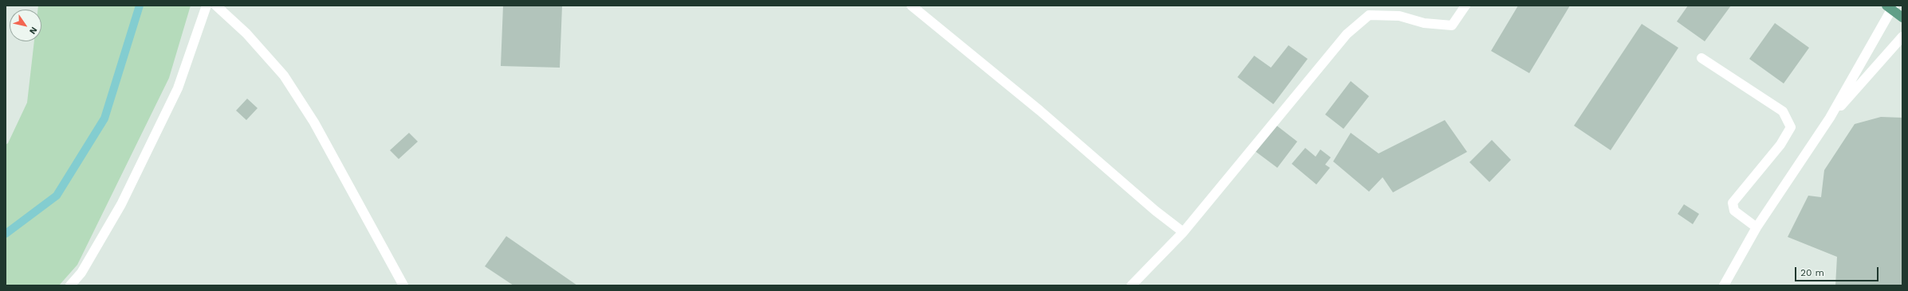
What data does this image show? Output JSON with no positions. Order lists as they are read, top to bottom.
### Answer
{
  "scale_bar": "20 m",
  "north": "bottom right"
}
